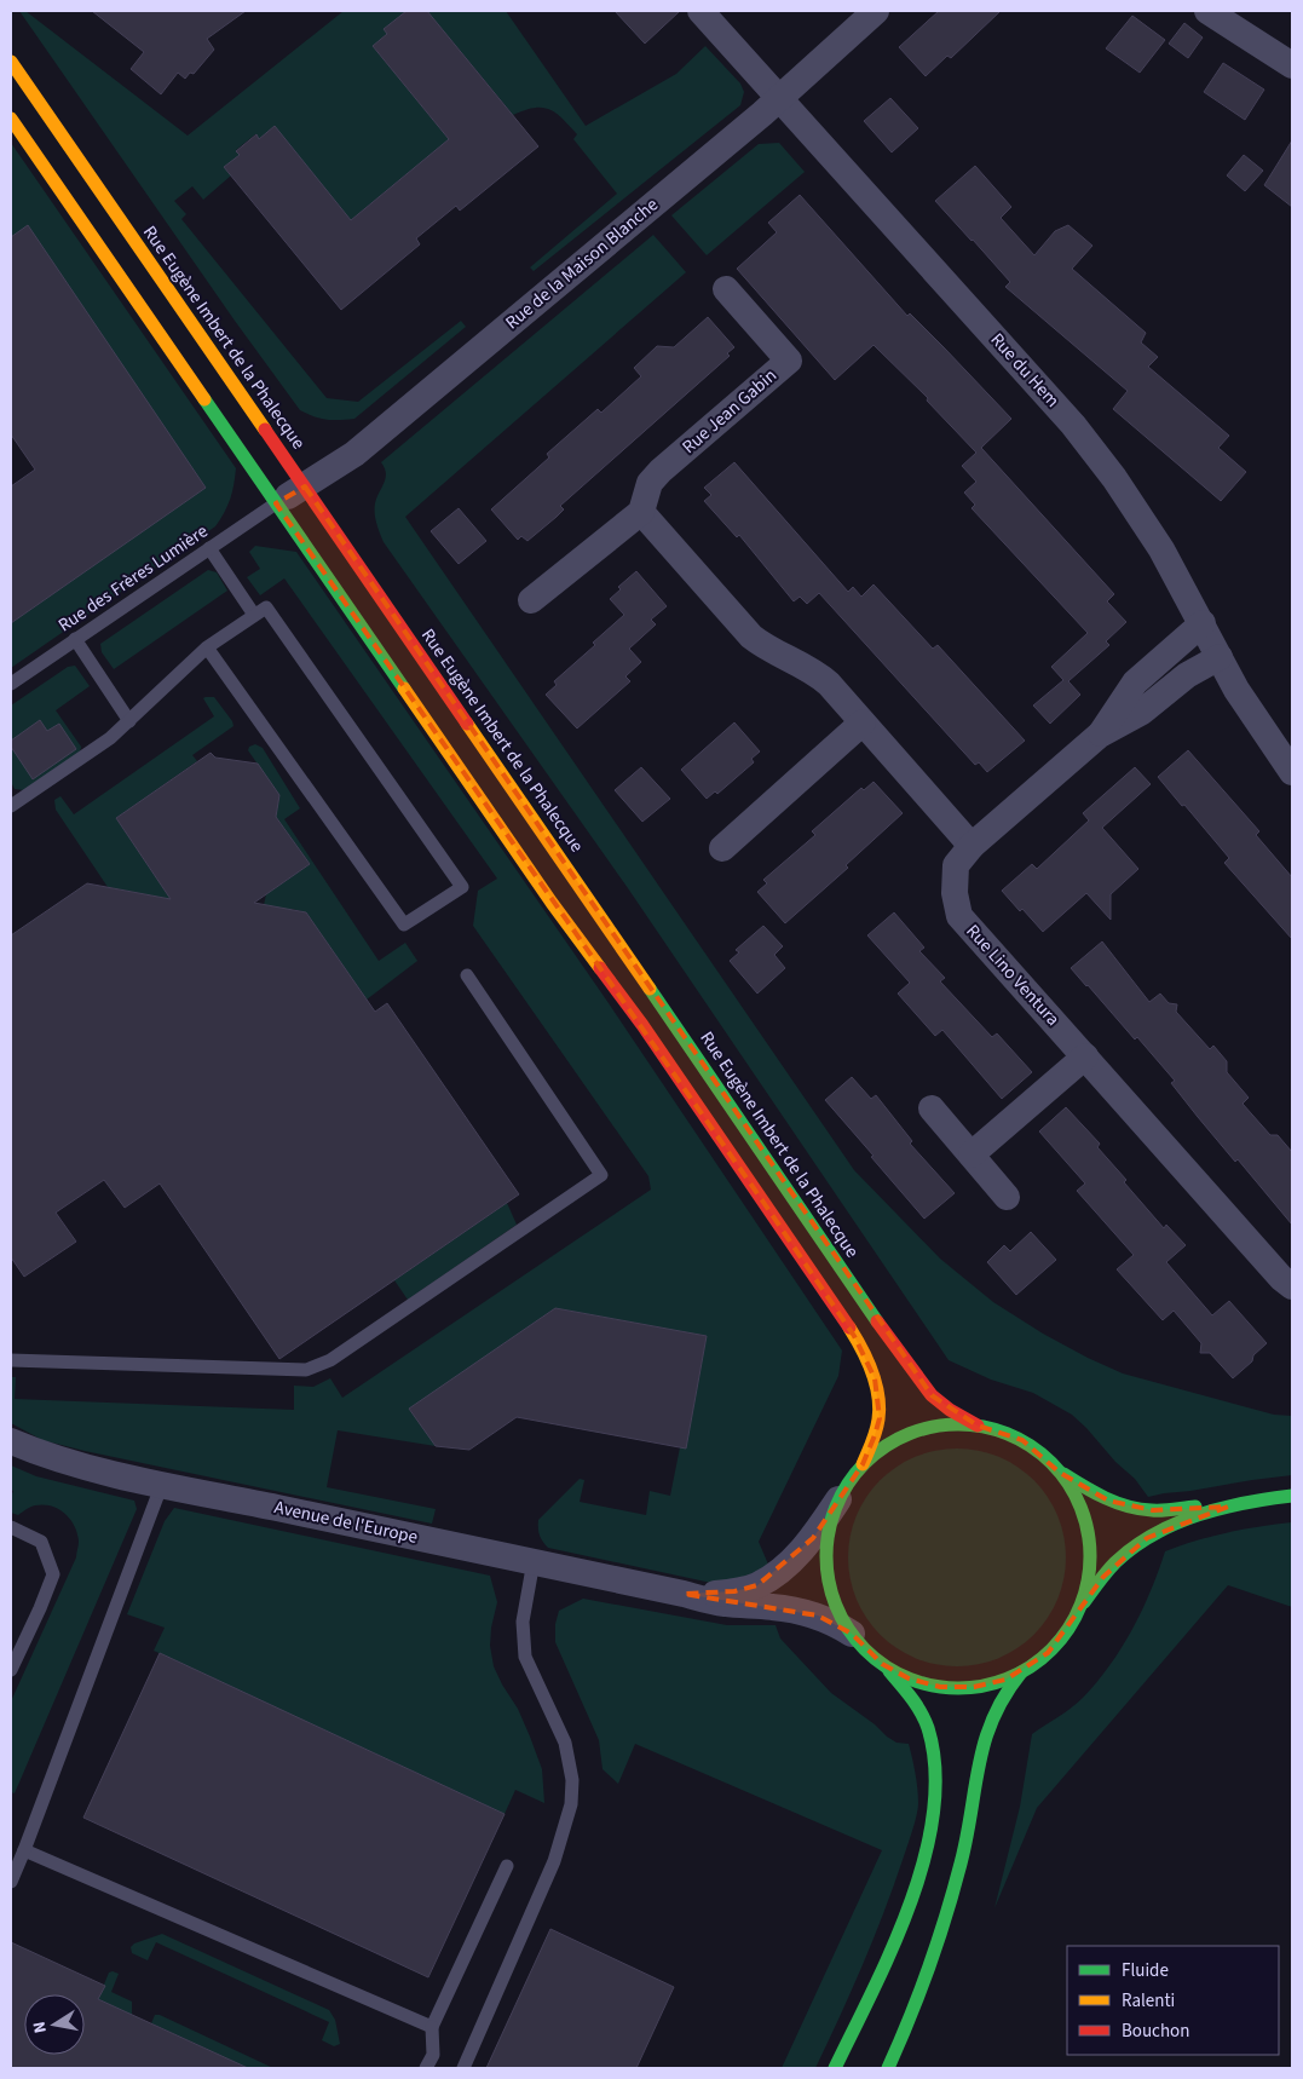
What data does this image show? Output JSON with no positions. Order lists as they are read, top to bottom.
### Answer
{
  "streets": {
    "street": [
      "Rue de la Maison Blanche",
      "Rue Eugène Imbert de la Phalecque",
      "Rue du Hem",
      "Rue Jean Gabin",
      "Rue Lino Ventura",
      "Avenue de l'Europe"
    ],
    "lane": ["Rue des Frères Lumière"]
  },
  "crossings": [
    ["Rue de la Maison Blanche", "Rue Eugène Imbert de la Phalecque"],
    ["Rue de la Maison Blanche", "Rue du Hem"],
    ["Rue de la Maison Blanche", "Rue des Frères Lumière"],
    ["Rue du Hem", "Rue Lino Ventura"]
  ],
  "legend": ["Fluide", "Ralenti", "Bouchon"],
  "north": "left"
}
